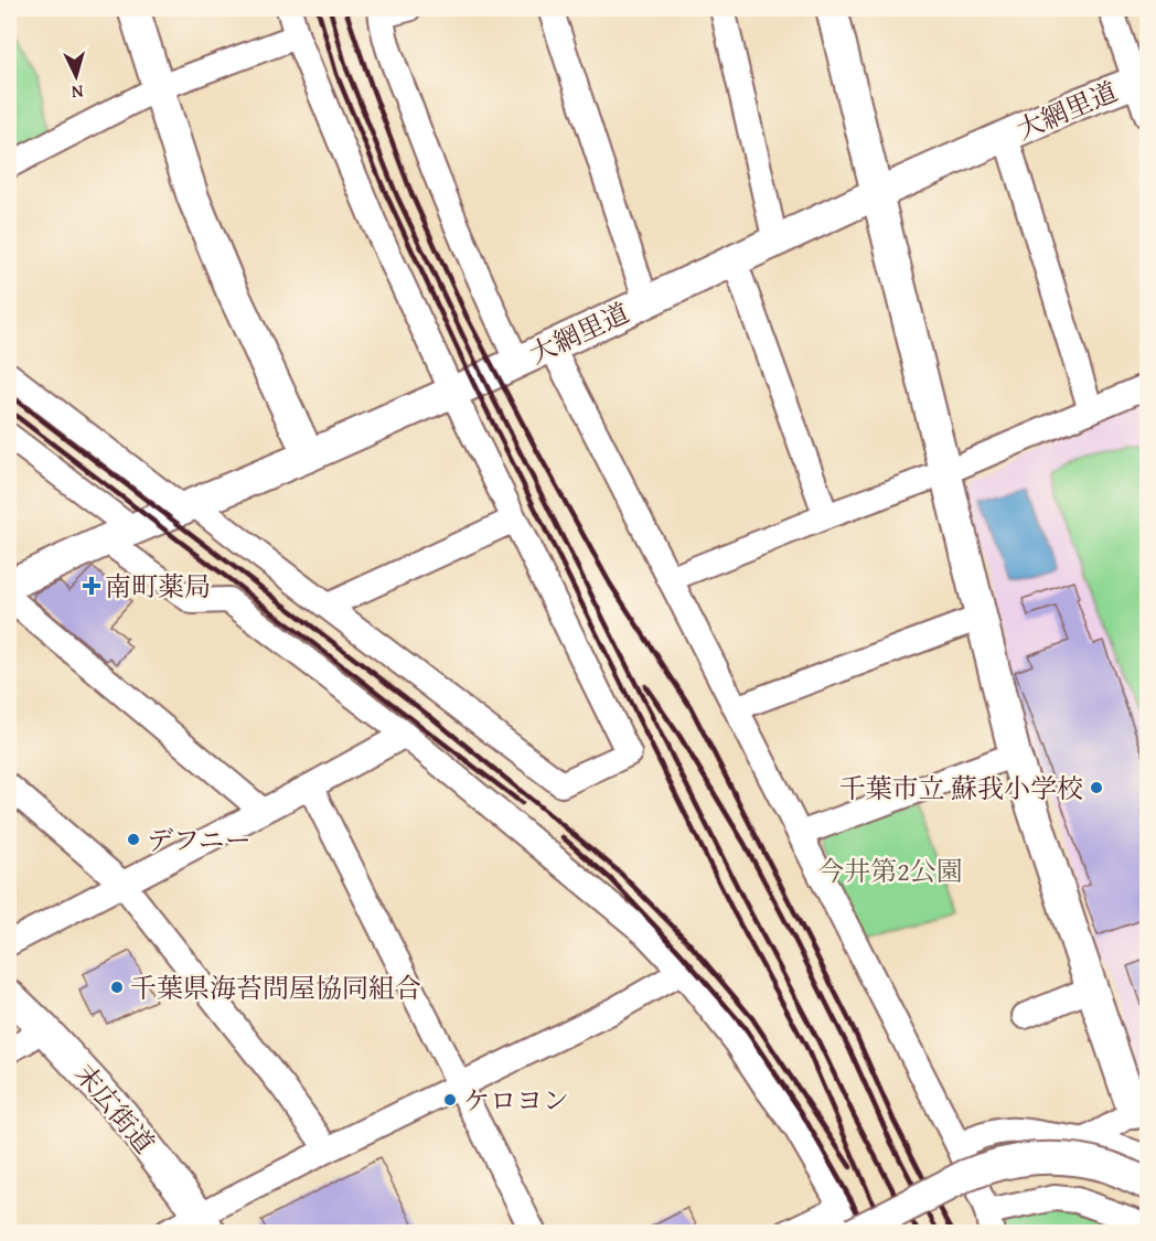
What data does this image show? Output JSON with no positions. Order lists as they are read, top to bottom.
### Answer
{
  "streets": {
    "street": ["大網里道", "末広街道"]
  },
  "parks": ["今井第2公園"],
  "places": {
    "health": ["南町薬局"],
    "other": [
      "千葉市立 蘇我小学校",
      "デフニー",
      "千葉県海苔問屋協同組合",
      "ケロヨン"
    ]
  },
  "north": "bottom"
}
